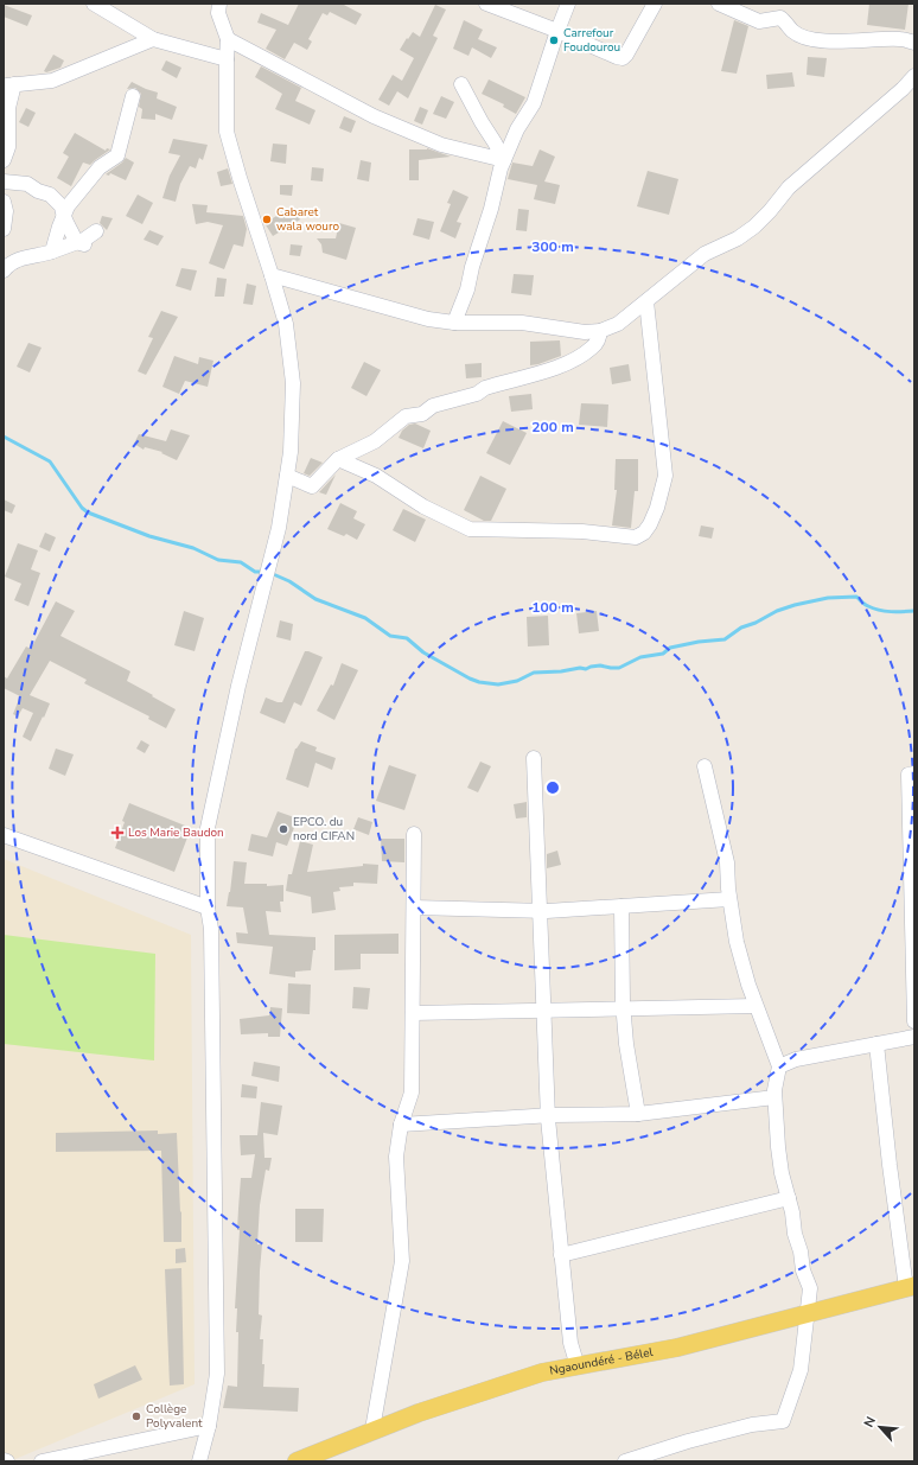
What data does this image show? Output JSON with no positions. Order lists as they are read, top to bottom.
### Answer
{
  "streets": {
    "main road": ["Ngaoundéré - Bélel"]
  },
  "places": {
    "other": [
      "Carrefour Foudourou",
      "Cabaret wala wouro",
      "EPCO. du nord CIFAN",
      "Collège Polyvalent"
    ],
    "health": ["Los Marie Baudon"]
  },
  "north": "top left",
  "rings": ["300 m", "200 m", "100 m"]
}
